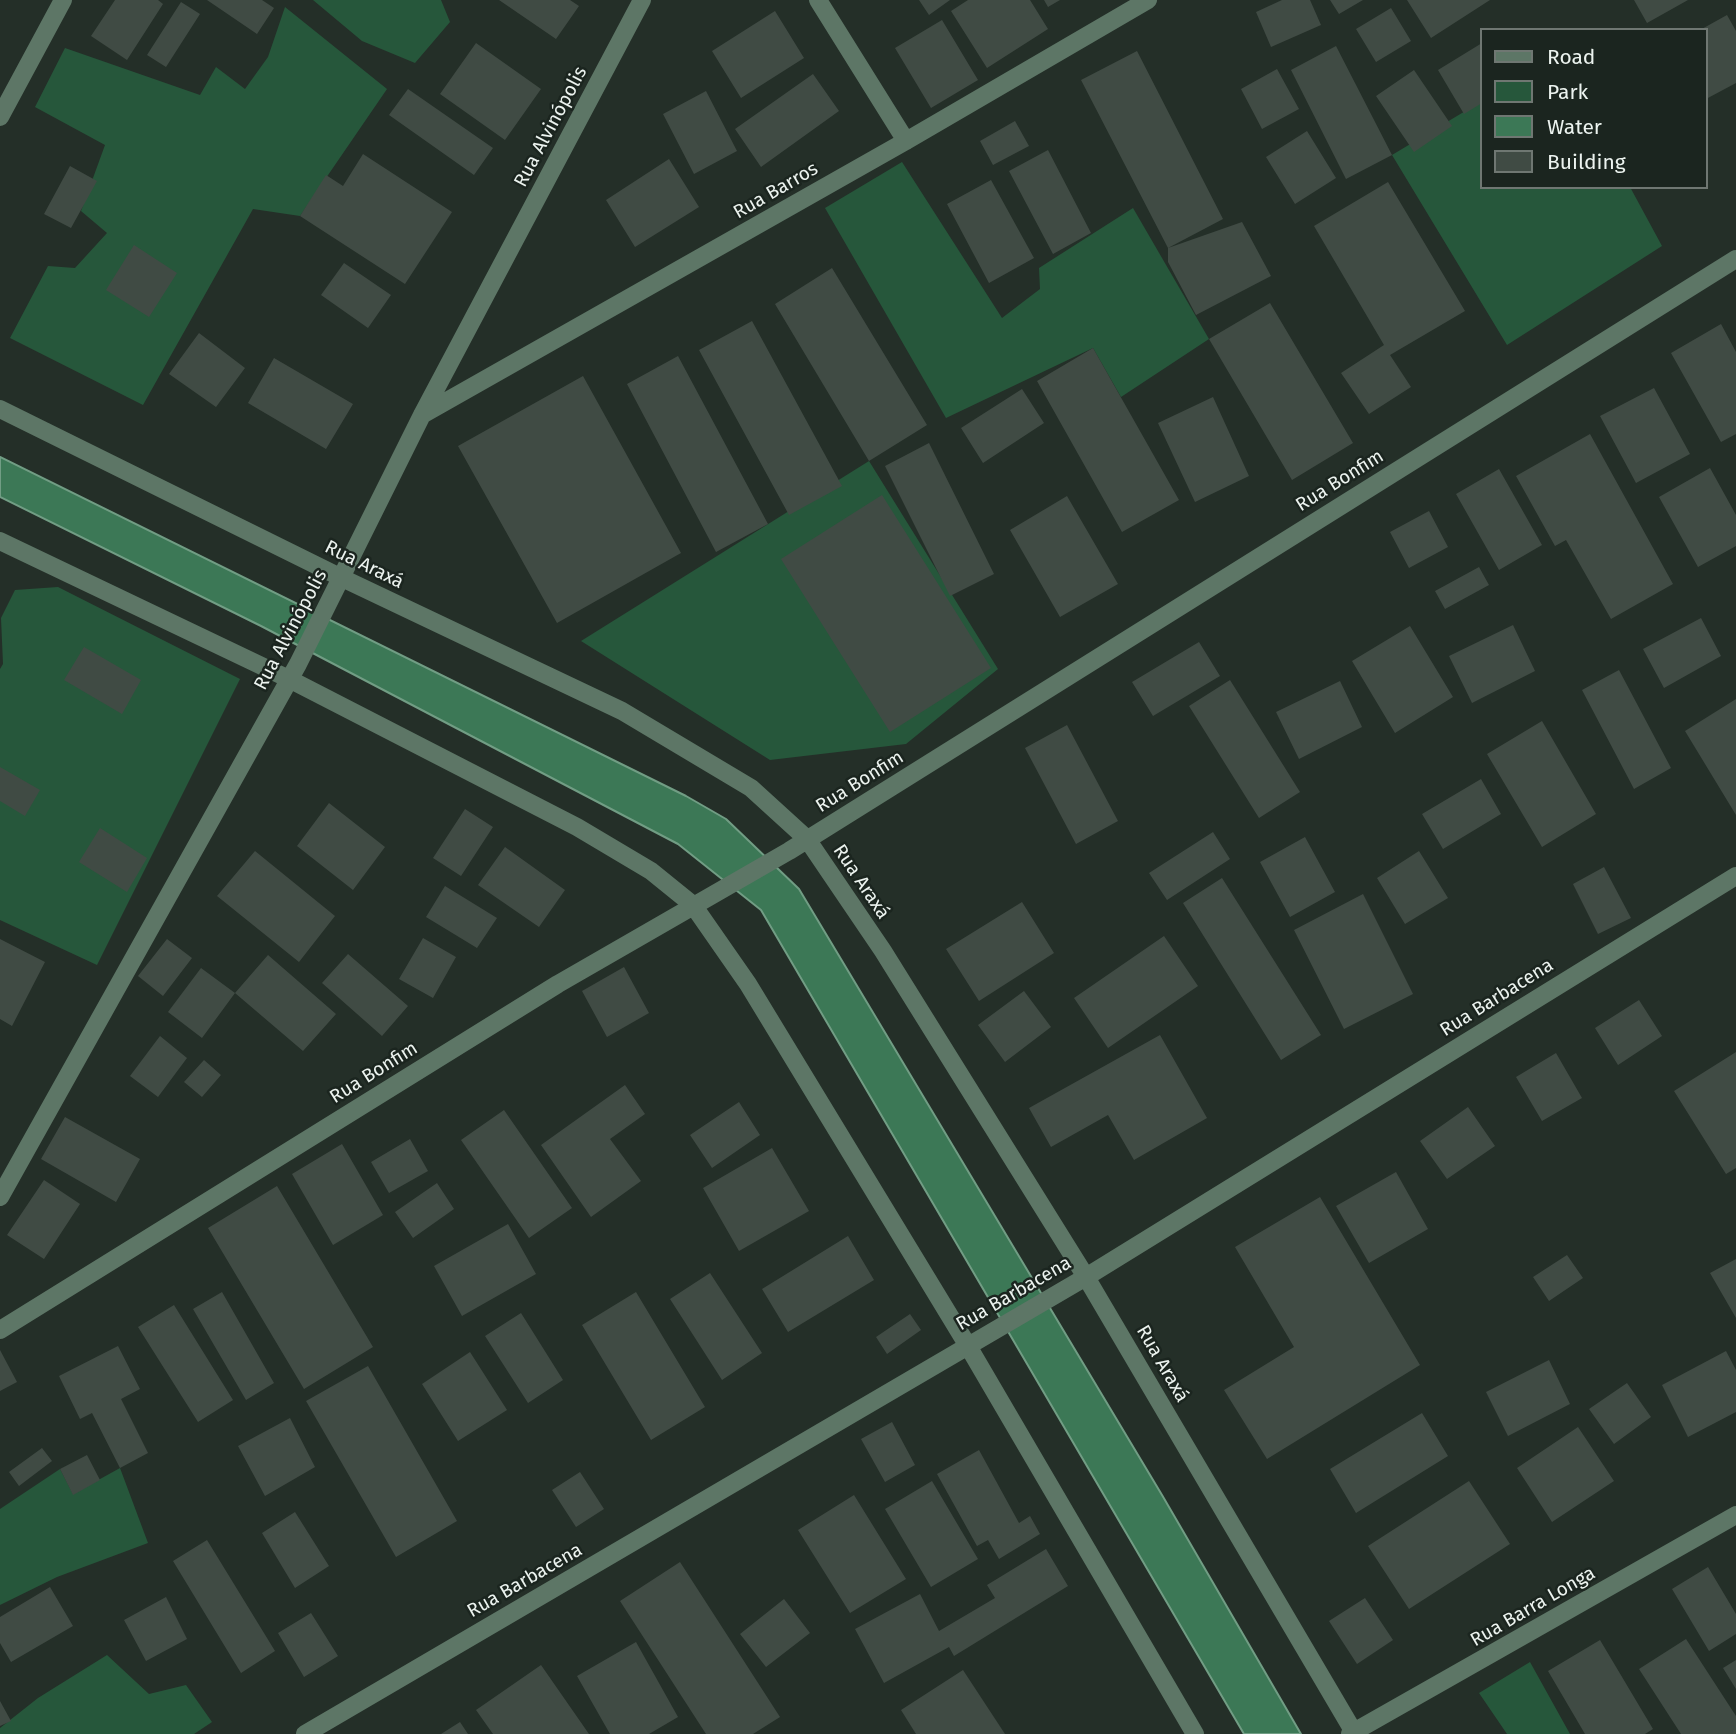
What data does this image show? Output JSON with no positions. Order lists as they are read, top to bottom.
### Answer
{
  "streets": {
    "street": [
      "Rua Alvinópolis",
      "Rua Barros",
      "Rua Bonfim",
      "Rua Araxá",
      "Rua Barbacena",
      "Rua Barra Longa"
    ]
  },
  "crossings": [
    ["Rua Alvinópolis", "Rua Barros"],
    ["Rua Alvinópolis", "Rua Araxá"],
    ["Rua Bonfim", "Rua Araxá"],
    ["Rua Araxá", "Rua Barbacena"],
    ["Rua Araxá", "Rua Barra Longa"]
  ],
  "legend": [
    "Road",
    "Park",
    "Water",
    "Building"
  ]
}
